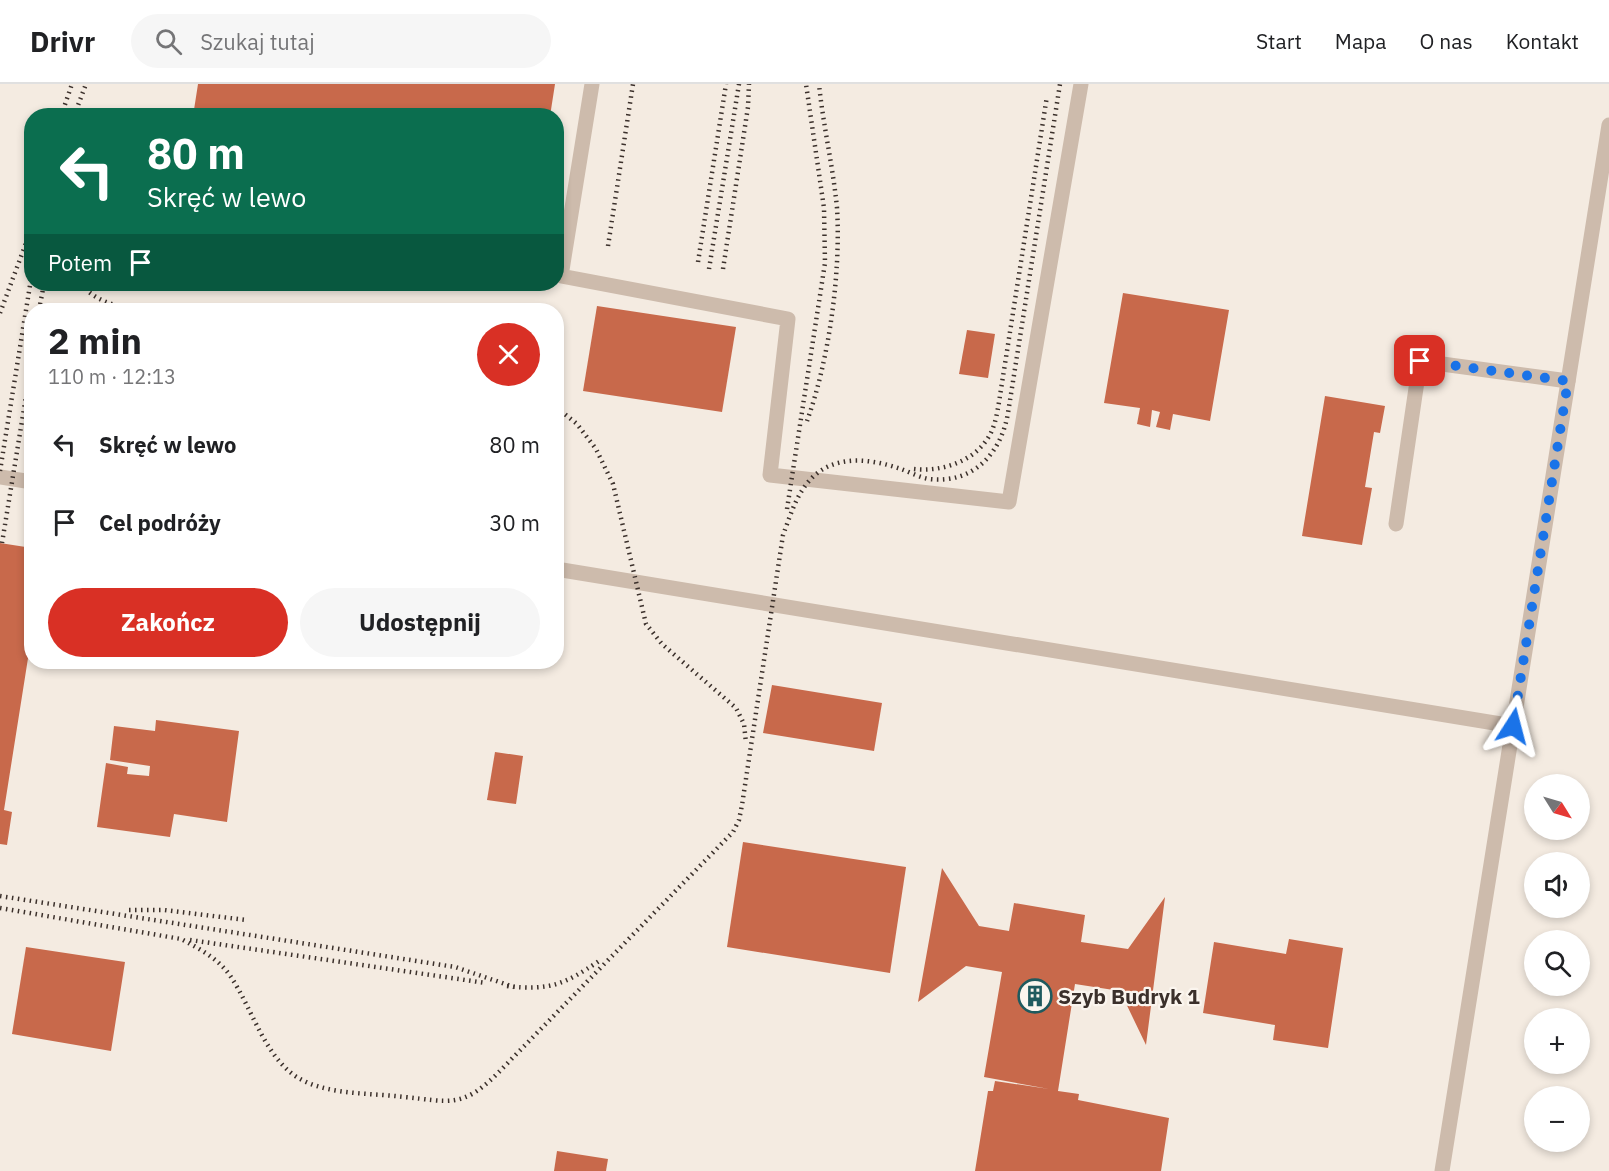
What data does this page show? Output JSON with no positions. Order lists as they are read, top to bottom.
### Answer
{
  "places": {
    "building": ["Szyb Budryk 1"]
  },
  "north": "bottom right",
  "page": {
    "header": "Drivr",
    "search": "Szukaj tutaj",
    "nav": [
      "Start",
      "Mapa",
      "O nas",
      "Kontakt"
    ],
    "turn": ["80 m", "Skręć w lewo"],
    "then": "Potem",
    "heading": ["2 min", "110 m · 12:13"],
    "list": [
      {
        "name": "Skręć w lewo",
        "value": "80 m"
      },
      {
        "name": "Cel podróży",
        "value": "30 m"
      }
    ],
    "buttons": ["Zakończ", "Udostępnij"],
    "map_buttons": ["+", "−"]
  }
}
